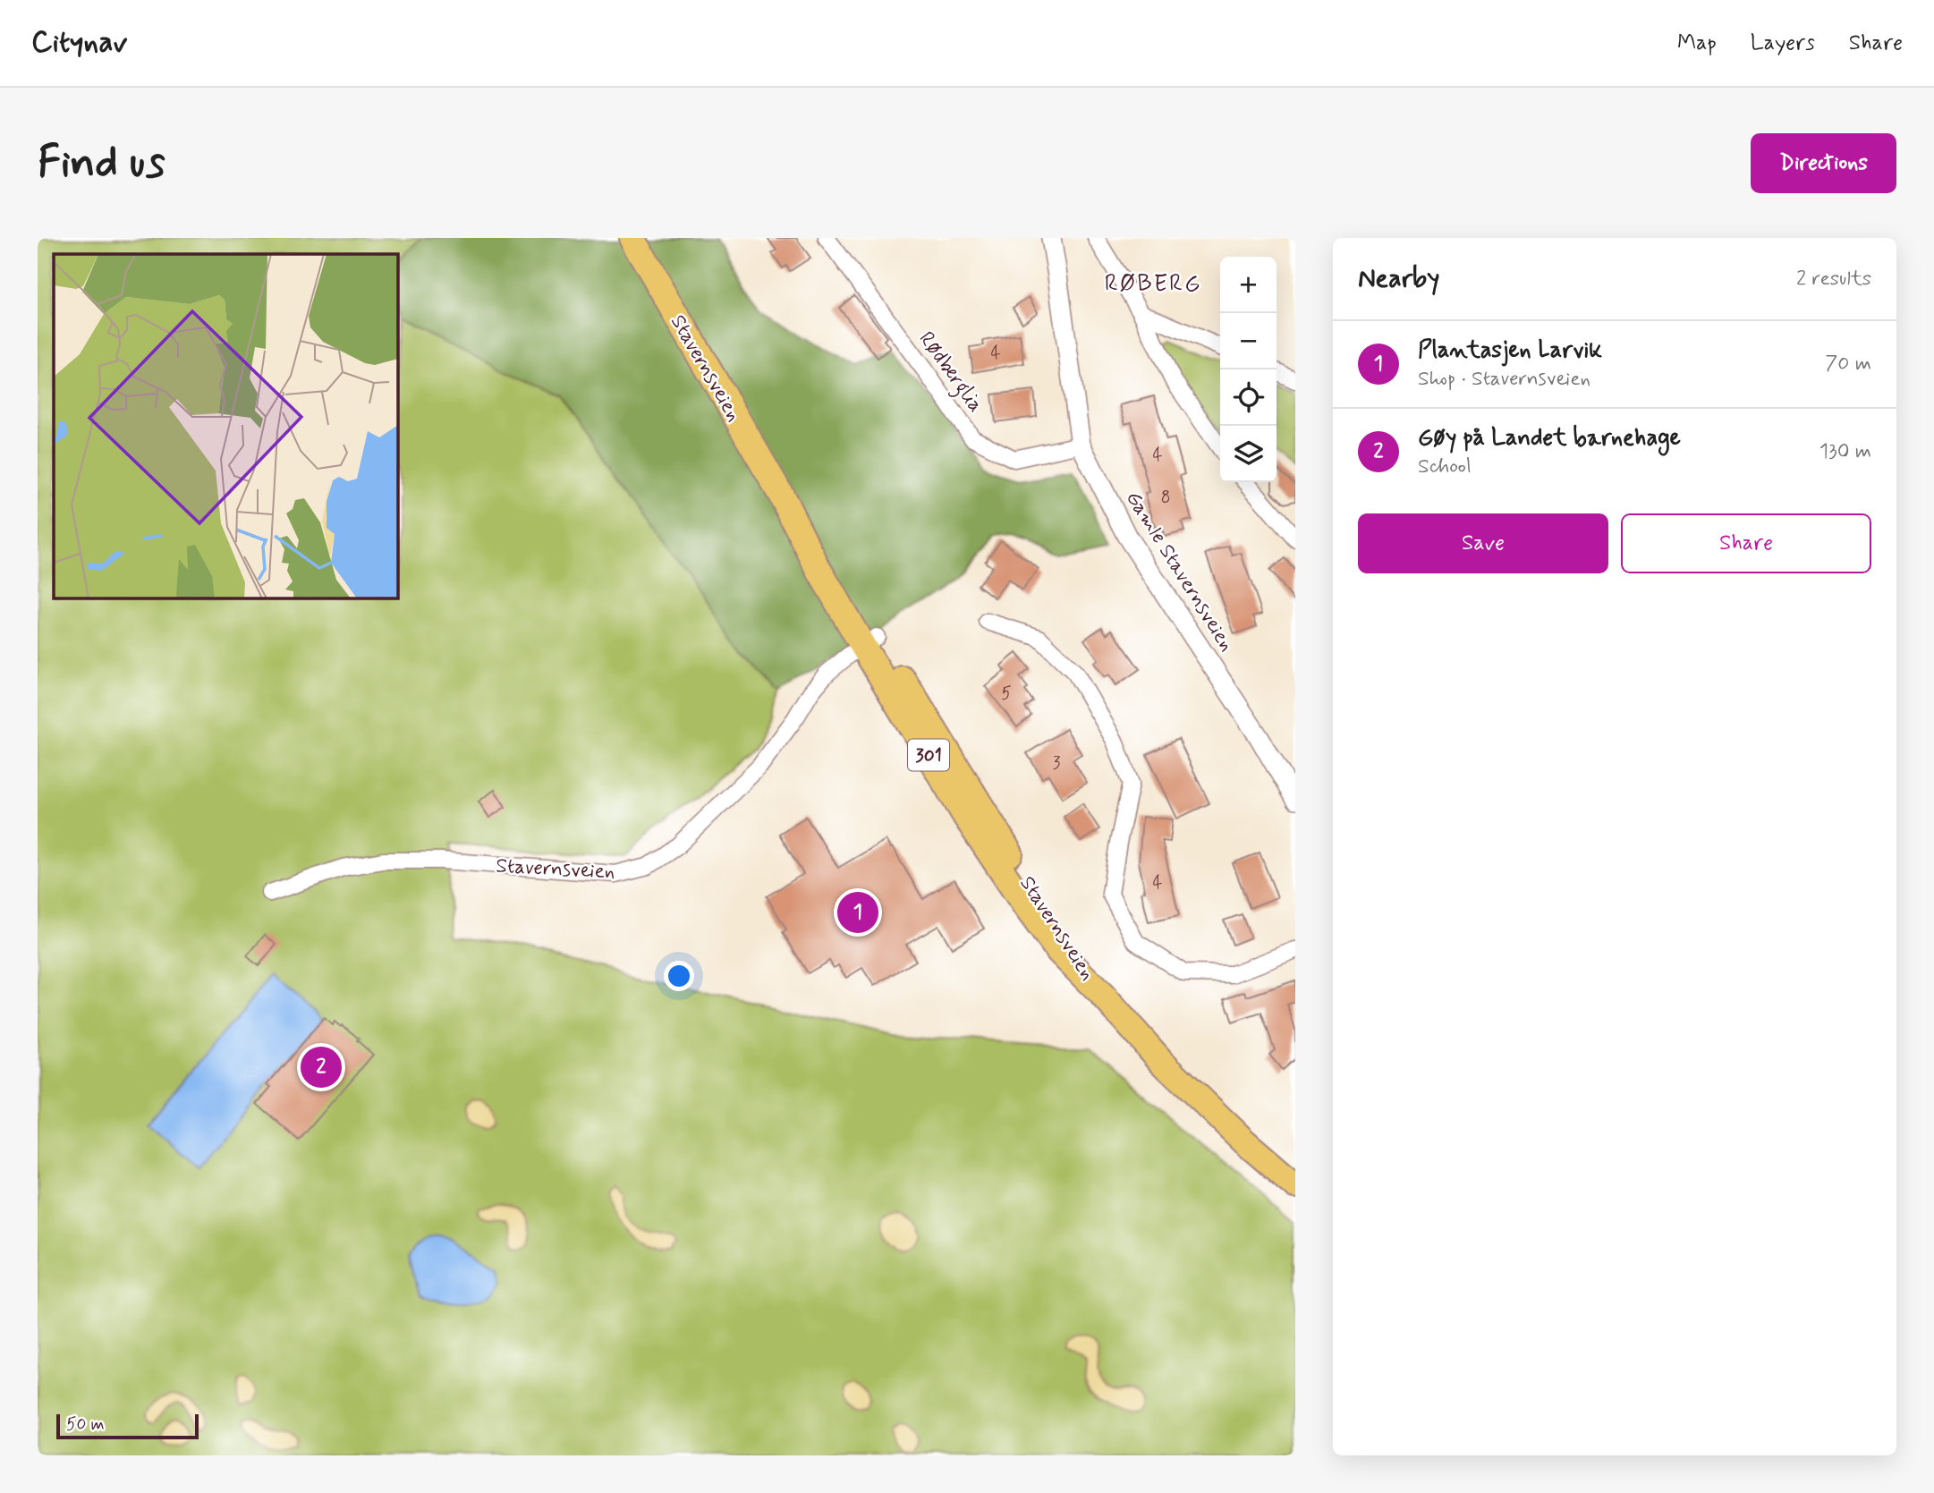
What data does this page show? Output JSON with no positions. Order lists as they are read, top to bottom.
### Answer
{
  "streets": {
    "main road": ["Stavernsveien", "301"],
    "street": ["Rødberglia", "Gamle Stavernsveien"]
  },
  "crossings": [
    ["Rødberglia", "Gamle Stavernsveien"]
  ],
  "districts": ["RØBERG"],
  "house_numbers": [
    "4",
    "4",
    "8",
    "5",
    "3",
    "4"
  ],
  "scale_bar": "50 m",
  "page": {
    "header": "Citynav",
    "nav": ["Map", "Layers", "Share"],
    "buttons": [
      "Directions",
      ["Save", "Share"]
    ],
    "title": "Find us",
    "heading": ["Nearby", "2 results"],
    "map_buttons": ["+", "−"],
    "list": [
      {
        "mark": "1",
        "name": "Plantasjen Larvik",
        "note": "Shop · Stavernsveien",
        "value": "70 m"
      },
      {
        "mark": "2",
        "name": "Gøy på Landet barnehage",
        "note": "School",
        "value": "130 m"
      }
    ],
    "pins": ["1", "2"],
    "scale": "50 m"
  }
}
